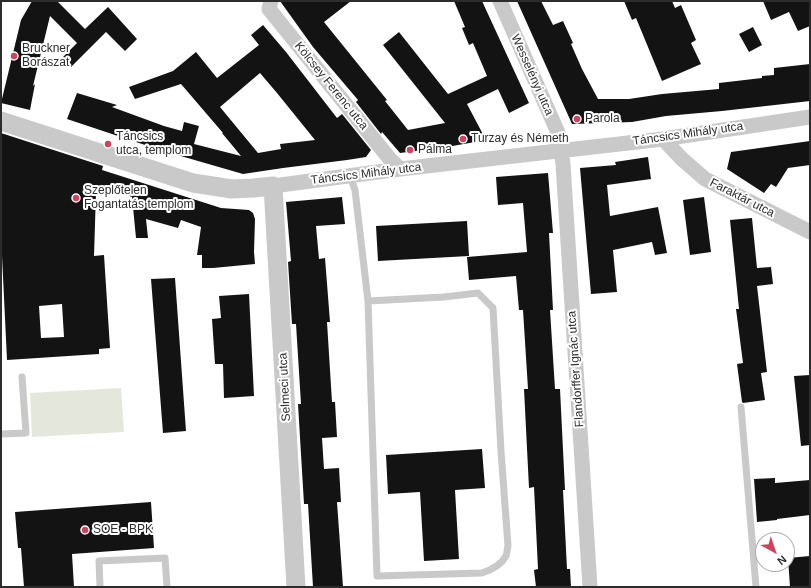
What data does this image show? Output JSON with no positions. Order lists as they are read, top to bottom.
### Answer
{
  "streets": {
    "street": [
      "Wesselényi utca",
      "Kölcsey Ferenc utca",
      "Táncsics Mihály utca",
      "Faraktár utca",
      "Flandorffer Ignác utca",
      "Selmeci utca"
    ]
  },
  "crossings": [
    ["Wesselényi utca", "Táncsics Mihály utca"],
    ["Wesselényi utca", "Flandorffer Ignác utca"],
    ["Kölcsey Ferenc utca", "Táncsics Mihály utca"],
    ["Táncsics Mihály utca", "Faraktár utca"],
    ["Táncsics Mihály utca", "Flandorffer Ignác utca"],
    ["Táncsics Mihály utca", "Selmeci utca"]
  ],
  "places": [
    "Bruckner Borászat",
    "Parola",
    "Turzay és Németh",
    "Táncsics utca, templom",
    "Pálma",
    "Szeplőtelen Fogantatás templom",
    "SOE - BPK"
  ],
  "north": "bottom right"
}
